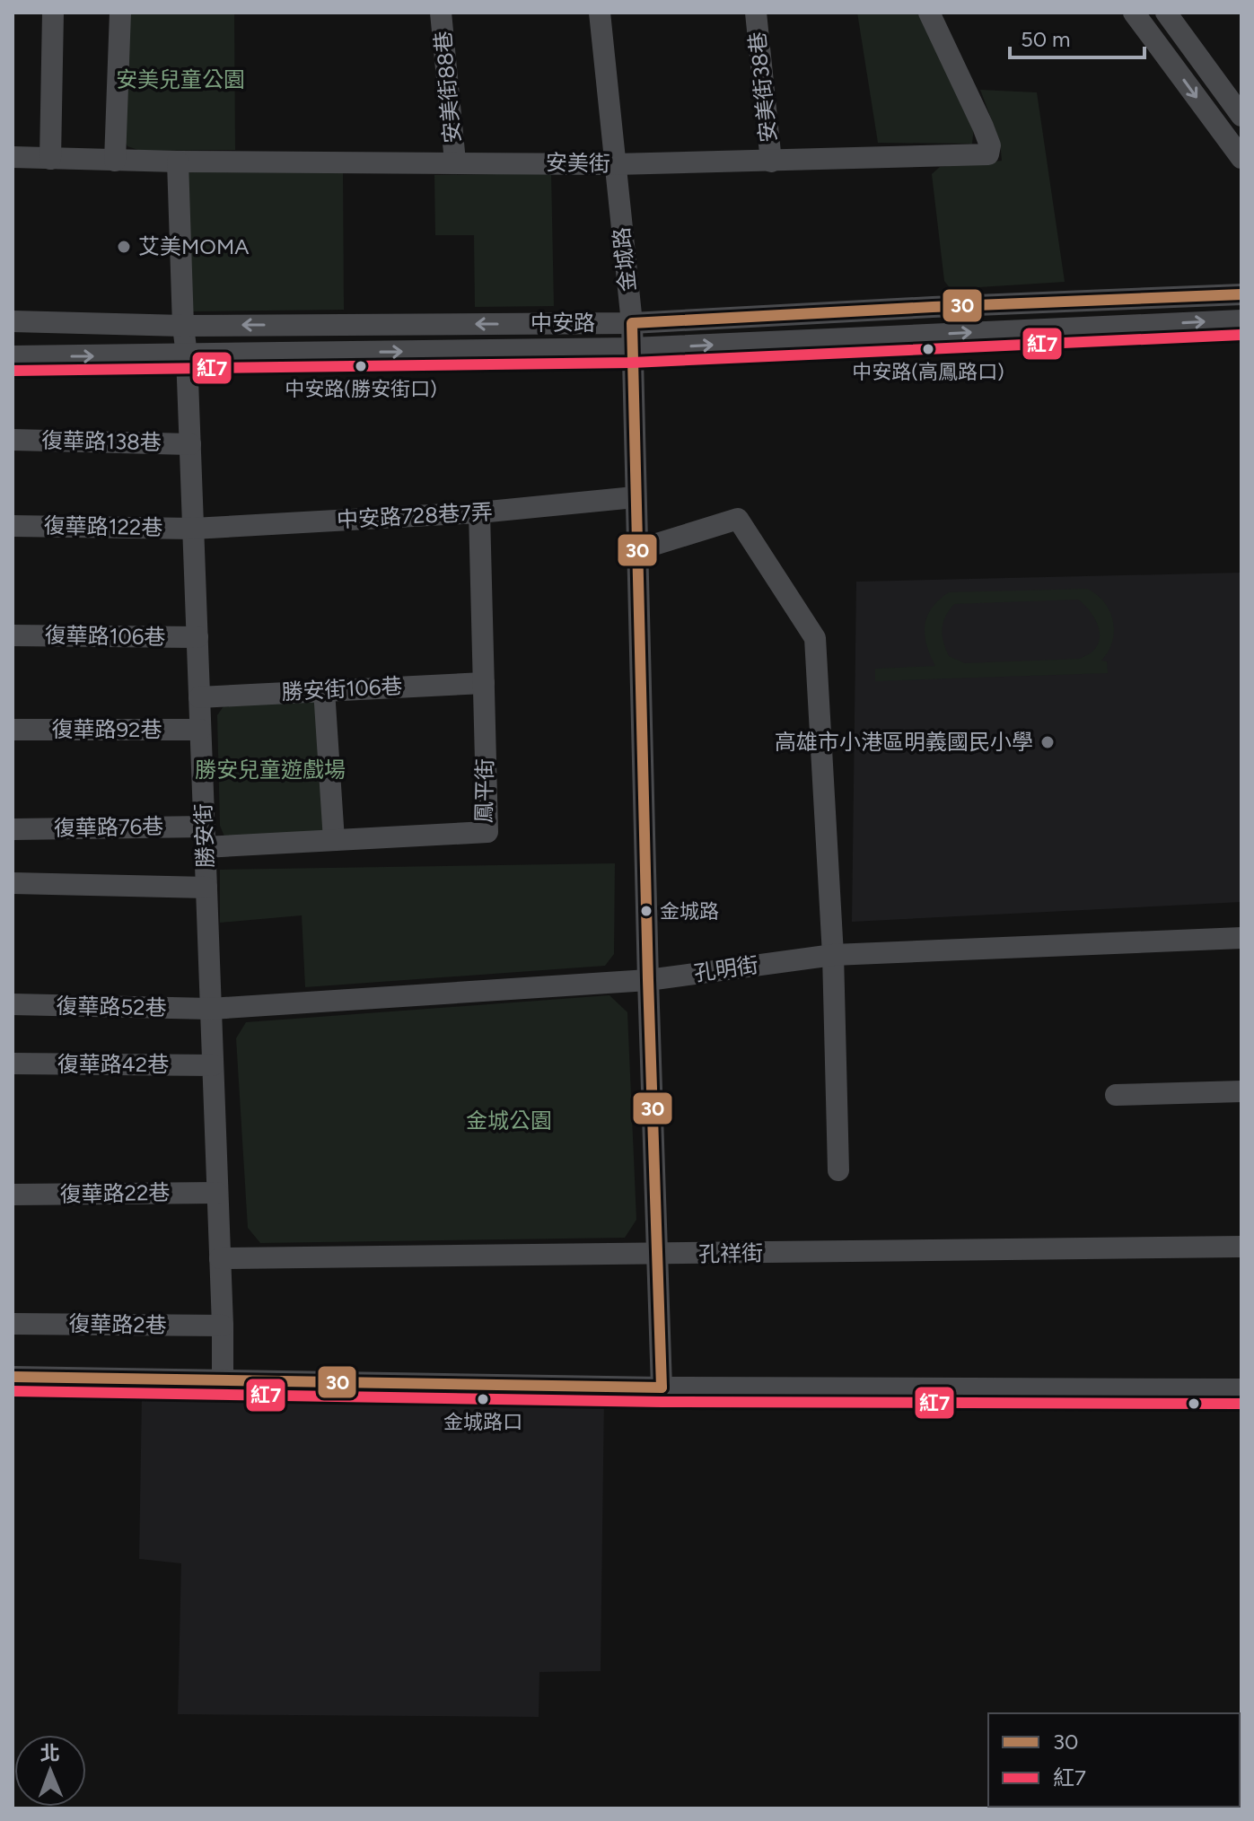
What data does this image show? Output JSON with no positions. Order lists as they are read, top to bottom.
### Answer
{
  "streets": {
    "street": [
      "安美街88巷",
      "安美街38巷",
      "安美街",
      "金城路",
      "中安路",
      "復華路138巷",
      "中安路728巷7弄",
      "復華路122巷",
      "復華路106巷",
      "勝安街106巷",
      "復華路92巷",
      "鳳平街",
      "復華路76巷",
      "勝安街",
      "孔明街",
      "復華路52巷",
      "復華路42巷",
      "復華路22巷",
      "孔祥街",
      "復華路2巷"
    ]
  },
  "crossings": [
    ["安美街88巷", "安美街"],
    ["安美街38巷", "安美街"],
    ["安美街", "金城路"],
    ["安美街", "勝安街"],
    ["金城路", "中安路"],
    ["金城路", "中安路728巷7弄"],
    ["金城路", "孔明街"],
    ["金城路", "孔祥街"],
    ["中安路", "勝安街"],
    ["復華路138巷", "勝安街"],
    ["中安路728巷7弄", "復華路122巷"],
    ["中安路728巷7弄", "鳳平街"],
    ["中安路728巷7弄", "勝安街"],
    ["復華路122巷", "勝安街"],
    ["復華路106巷", "勝安街"],
    ["勝安街106巷", "鳳平街"],
    ["勝安街106巷", "勝安街"],
    ["復華路92巷", "勝安街"],
    ["鳳平街", "復華路76巷"],
    ["鳳平街", "勝安街"],
    ["復華路76巷", "勝安街"],
    ["勝安街", "孔明街"],
    ["勝安街", "復華路52巷"],
    ["勝安街", "復華路42巷"],
    ["勝安街", "復華路22巷"],
    ["勝安街", "孔祥街"],
    ["勝安街", "復華路2巷"],
    ["孔明街", "復華路52巷"]
  ],
  "parks": ["安美兒童公園", "勝安兒童遊戲場", "金城公園"],
  "places": [
    "艾美MOMA",
    "中安路(高鳳路口)",
    "中安路(勝安街口)",
    "高雄市小港區明義國民小學",
    "金城路",
    "金城路口"
  ],
  "lines": ["transit line 30", "transit line 紅7"],
  "legend": ["30", "紅7"],
  "scale_bar": "50 m",
  "north": "top"
}
